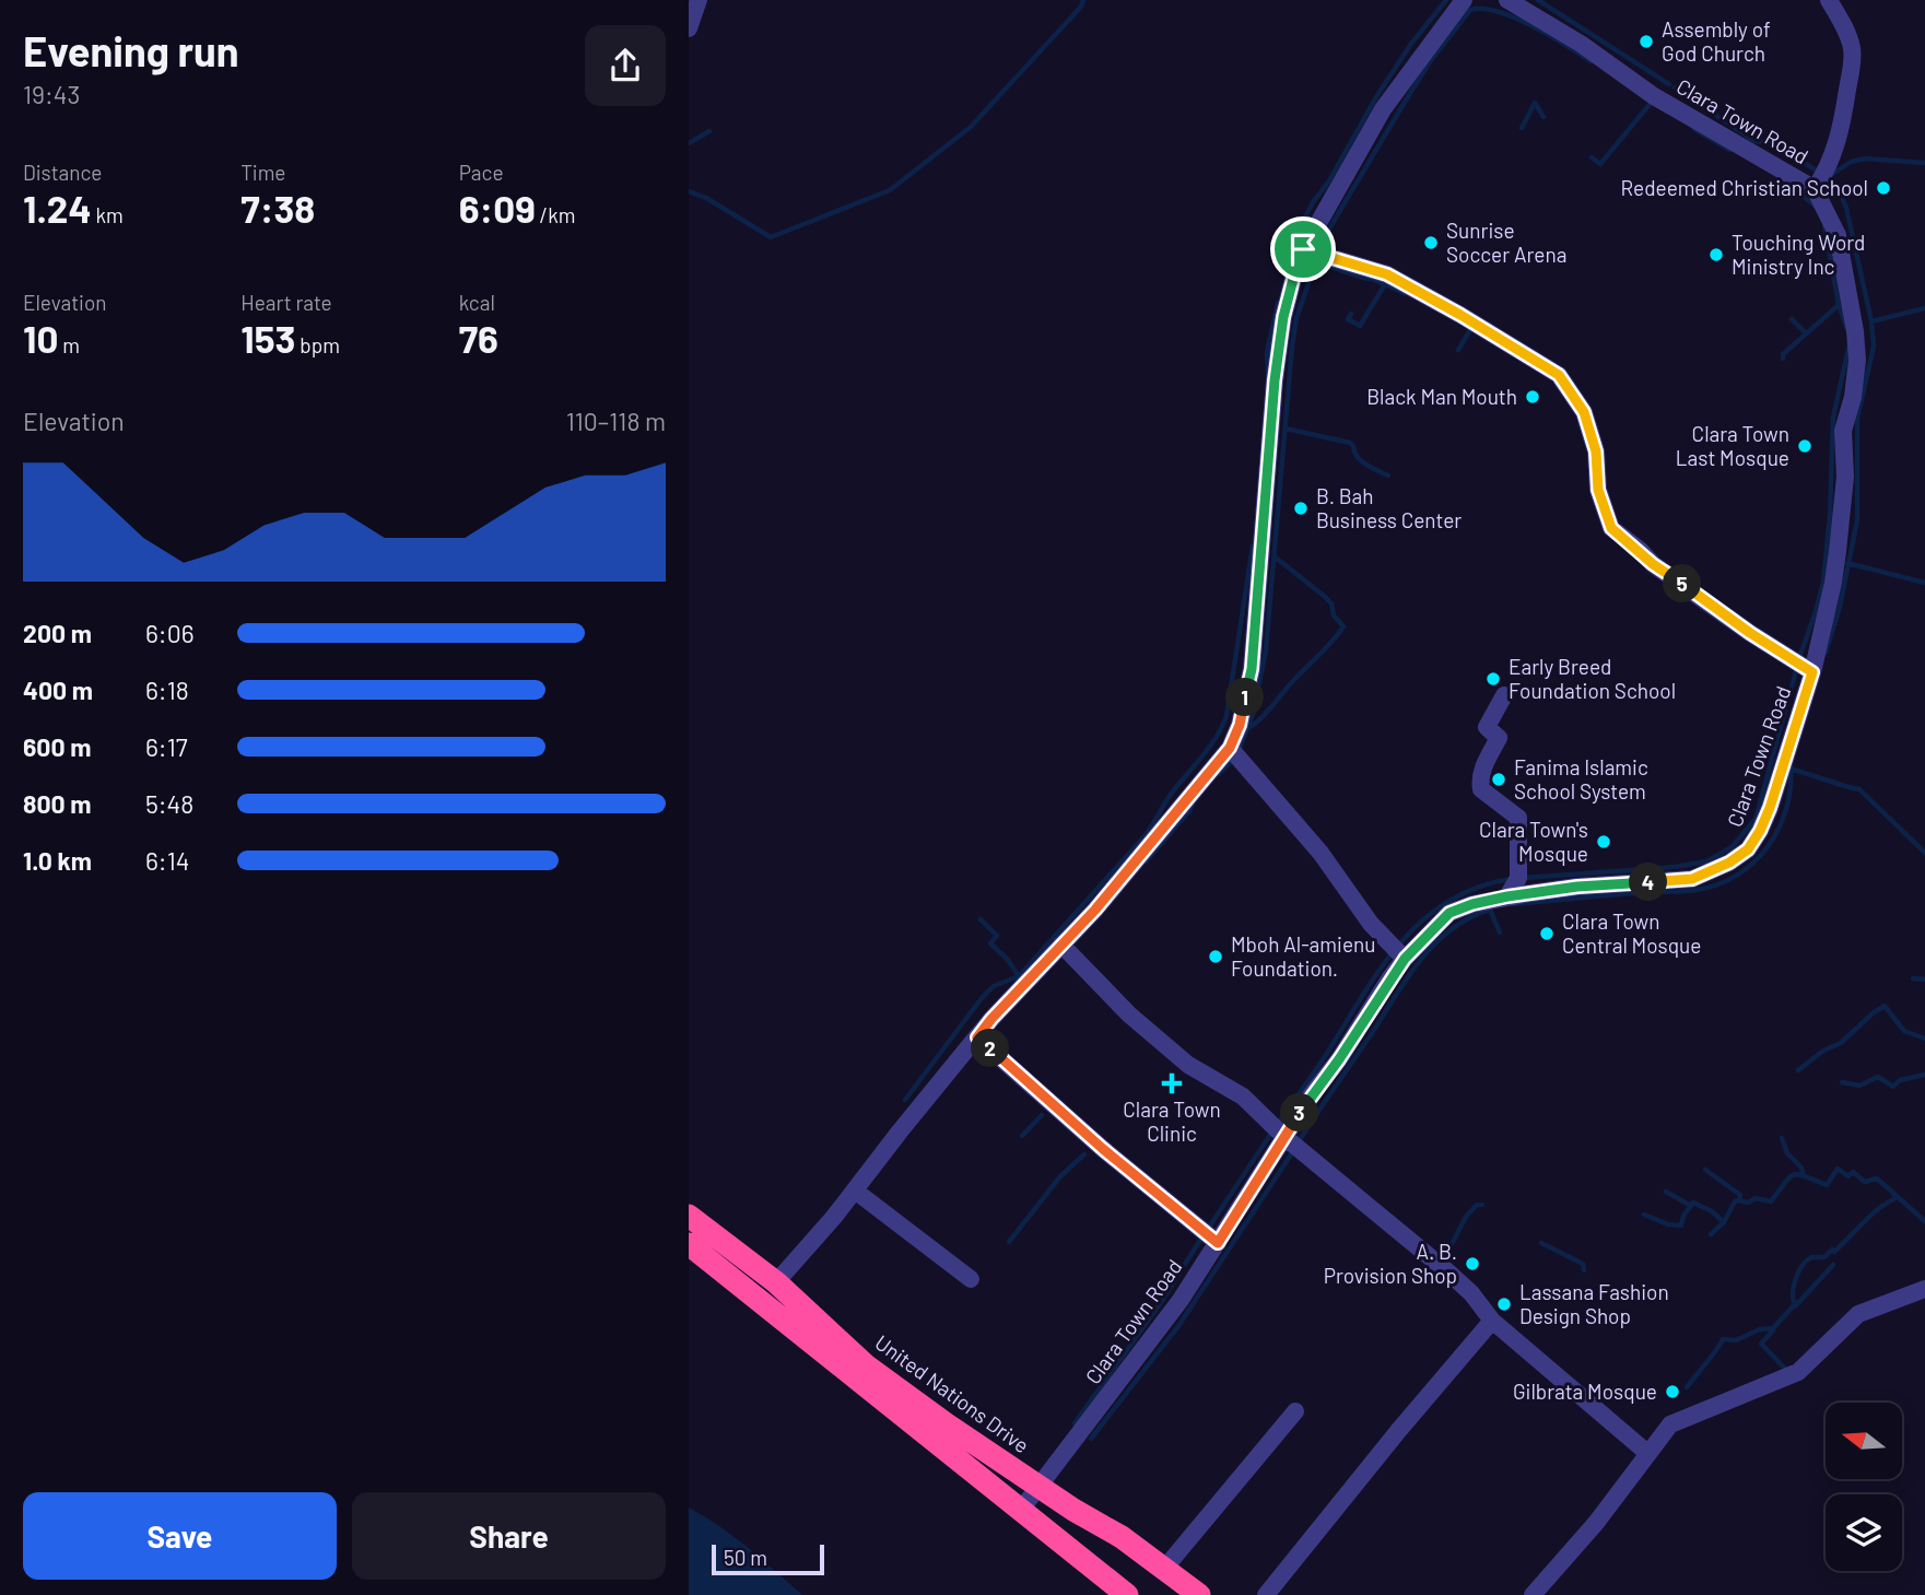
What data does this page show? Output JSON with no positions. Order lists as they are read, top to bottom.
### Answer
{
  "streets": {
    "highway": ["United Nations Drive"],
    "street": ["Clara Town Road"]
  },
  "crossings": [
    ["Clara Town Road", "United Nations Drive"]
  ],
  "places": {
    "other": [
      "Assembly of God Church",
      "Redeemed Christian School",
      "Sunrise Soccer Arena",
      "Touching Word Ministry Inc",
      "Black Man Mouth",
      "Clara Town Last Mosque",
      "B. Bah Business Center",
      "Early Breed Foundation School",
      "Fanima Islamic School System",
      "Clara Town's Mosque",
      "Clara Town Central Mosque",
      "Mboh Al-amienu Foundation.",
      "A. B. Provision Shop",
      "Lassana Fashion Design Shop",
      "Gilbrata Mosque"
    ],
    "health": ["Clara Town Clinic"]
  },
  "scale_bar": "50 m",
  "north": "left",
  "page": {
    "heading": ["Evening run", "19:43"],
    "stats": [
      ["Distance", "1.24 km"],
      ["Time", "7:38"],
      ["Pace", "6:09 /km"],
      ["Elevation", "10 m"],
      ["Heart rate", "153 bpm"],
      ["kcal", "76"]
    ],
    "chart": ["Elevation", "110–118 m"],
    "pins": [
      "5",
      "1",
      "4",
      "2",
      "3"
    ],
    "list": [
      {
        "name": "200 m",
        "note": "6:06"
      },
      {
        "name": "400 m",
        "note": "6:18"
      },
      {
        "name": "600 m",
        "note": "6:17"
      },
      {
        "name": "800 m",
        "note": "5:48"
      },
      {
        "name": "1.0 km",
        "note": "6:14"
      }
    ],
    "buttons": ["Save", "Share"],
    "scale": "50 m"
  }
}
